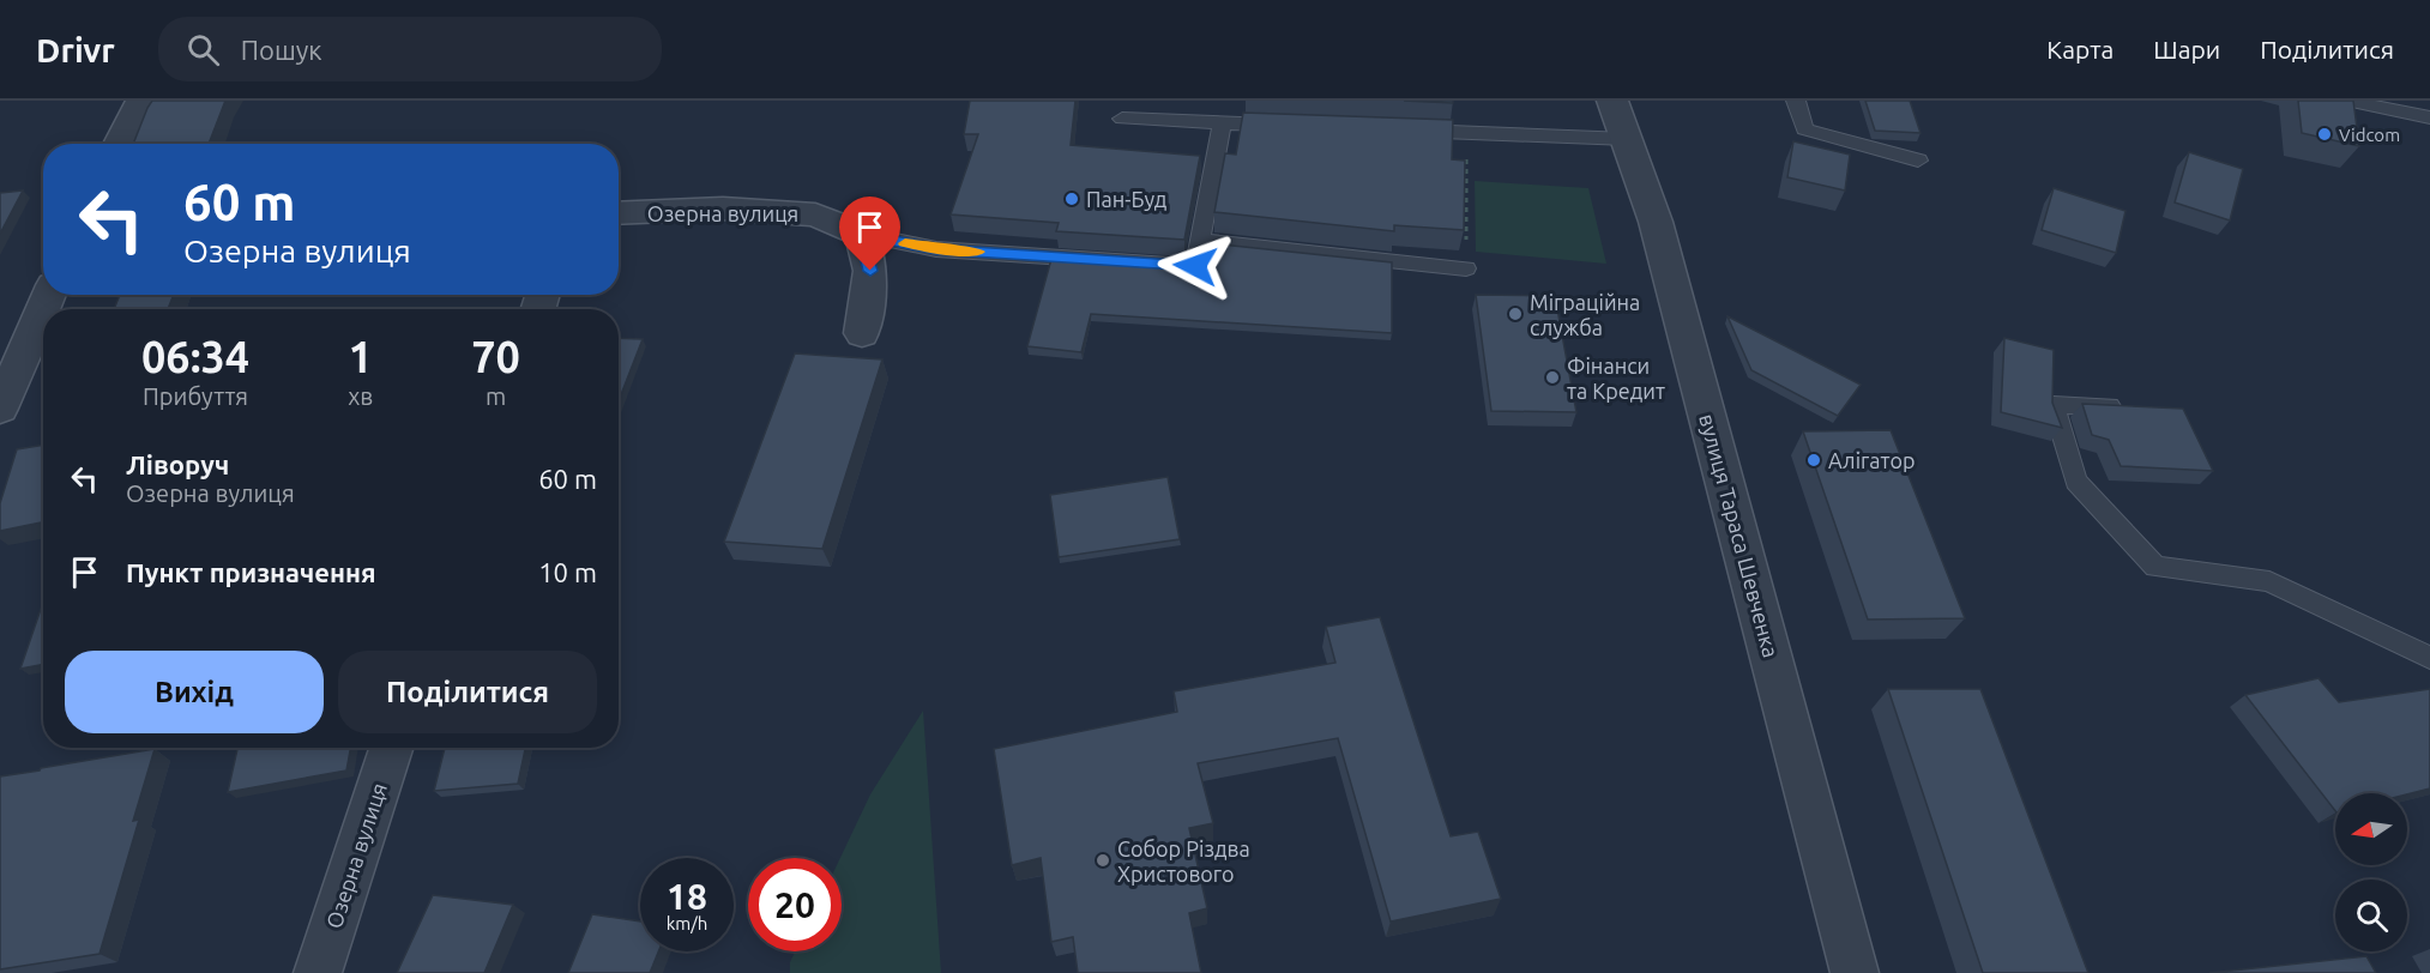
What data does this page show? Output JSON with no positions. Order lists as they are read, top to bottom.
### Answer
{
  "streets": {
    "street": ["Озерна вулиця", "вулиця Тараса Шевченка"]
  },
  "places": [
    "Vidcom",
    "Пан-Буд",
    "Міграційна служба",
    "Фінанси та Кредит",
    "Алігатор",
    "Собор Різдва Христового"
  ],
  "north": "left",
  "page": {
    "header": "Drivr",
    "search": "Пошук",
    "nav": ["Карта", "Шари", "Поділитися"],
    "turn": ["60 m", "Озерна вулиця"],
    "eta": [
      "06:34",
      "Прибуття",
      "1",
      "хв",
      "70",
      "m"
    ],
    "list": [
      {
        "name": "Ліворуч",
        "note": "Озерна вулиця",
        "value": "60 m"
      },
      {
        "name": "Пункт призначення",
        "value": "10 m"
      }
    ],
    "buttons": ["Вихід", "Поділитися"],
    "speed": "18 km/h",
    "limit": "20"
  }
}
